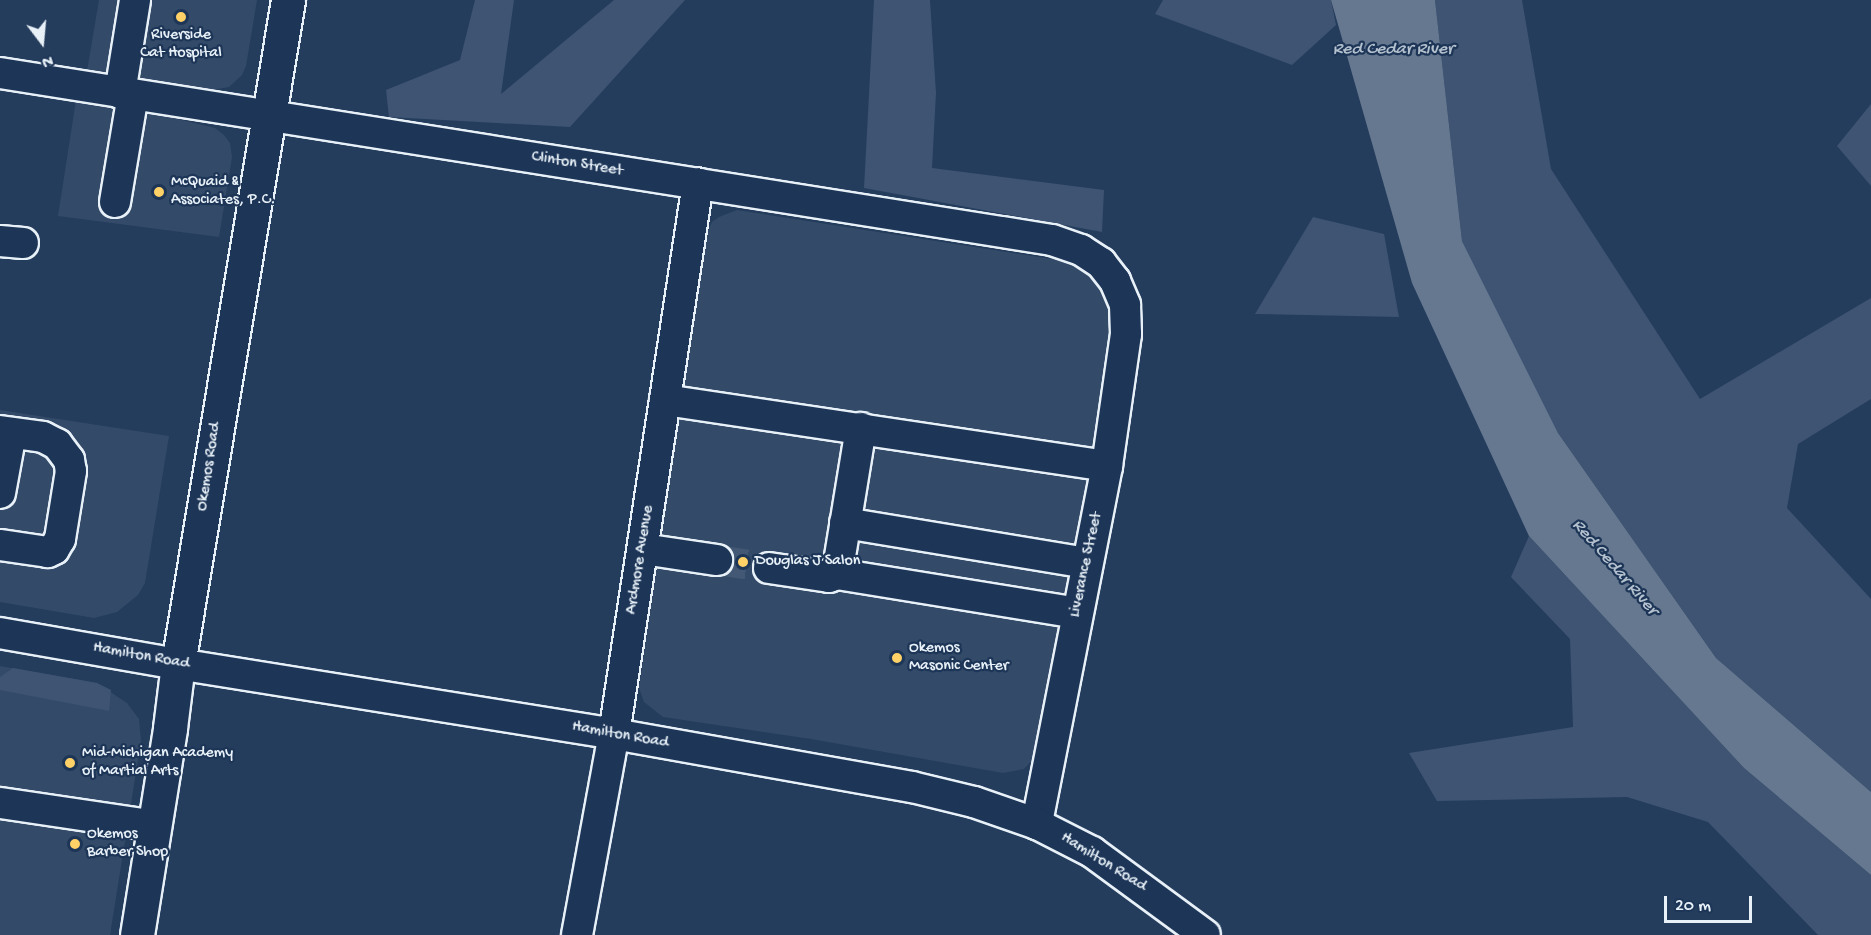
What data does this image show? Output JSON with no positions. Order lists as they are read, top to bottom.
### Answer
{
  "streets": {
    "main road": ["Okemos Road"],
    "street": [
      "Clinton Street",
      "Ardmore Avenue",
      "Liverance Street",
      "Hamilton Road"
    ]
  },
  "crossings": [
    ["Clinton Street", "Okemos Road"],
    ["Clinton Street", "Ardmore Avenue"],
    ["Clinton Street", "Liverance Street"],
    ["Okemos Road", "Hamilton Road"],
    ["Ardmore Avenue", "Hamilton Road"],
    ["Liverance Street", "Hamilton Road"]
  ],
  "water": ["Red Cedar River"],
  "places": [
    "Riverside Cat Hospital",
    "McQuaid & Associates, P.C.",
    "Douglas J Salon",
    "Okemos Masonic Center",
    "Mid-Michigan Academy of Martial Arts",
    "Okemos Barber Shop"
  ],
  "scale_bar": "20 m",
  "north": "bottom"
}
